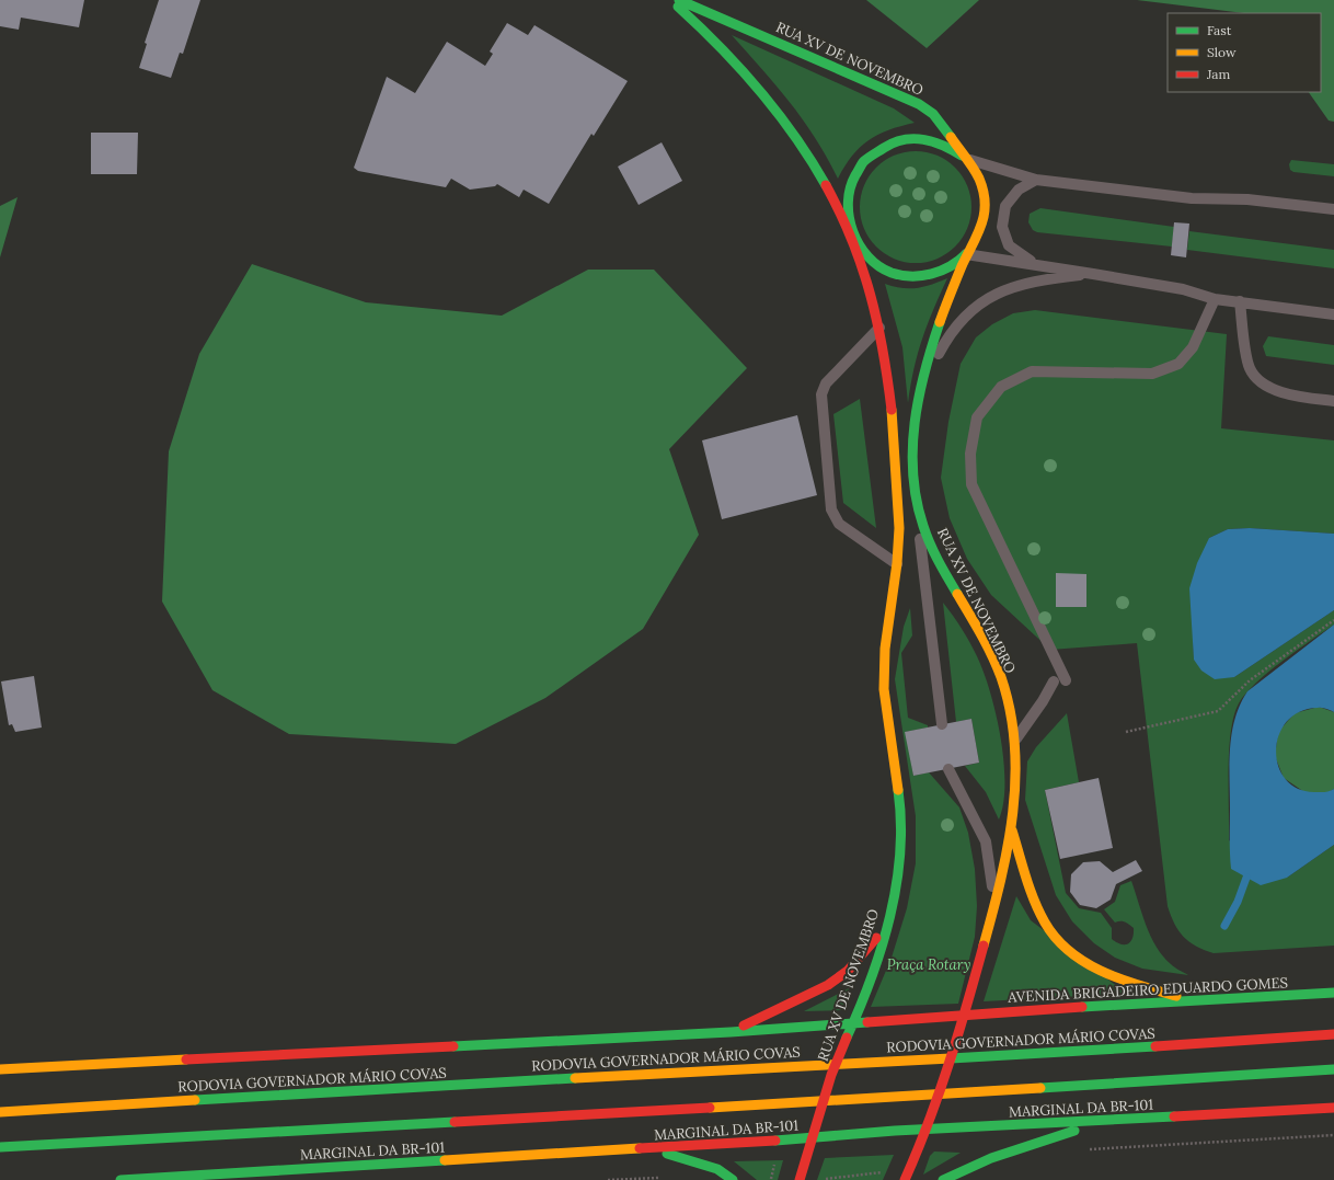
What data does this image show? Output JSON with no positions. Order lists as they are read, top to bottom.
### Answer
{
  "streets": {
    "main road": [
      "RUA XV DE NOVEMBRO",
      "AVENIDA BRIGADEIRO EDUARDO GOMES",
      "RODOVIA GOVERNADOR MÁRIO COVAS",
      "MARGINAL DA BR-101"
    ]
  },
  "crossings": [
    ["RUA XV DE NOVEMBRO", "AVENIDA BRIGADEIRO EDUARDO GOMES"],
    ["RUA XV DE NOVEMBRO", "MARGINAL DA BR-101"]
  ],
  "parks": ["Praça Rotary"],
  "legend": ["Fast", "Slow", "Jam"]
}
